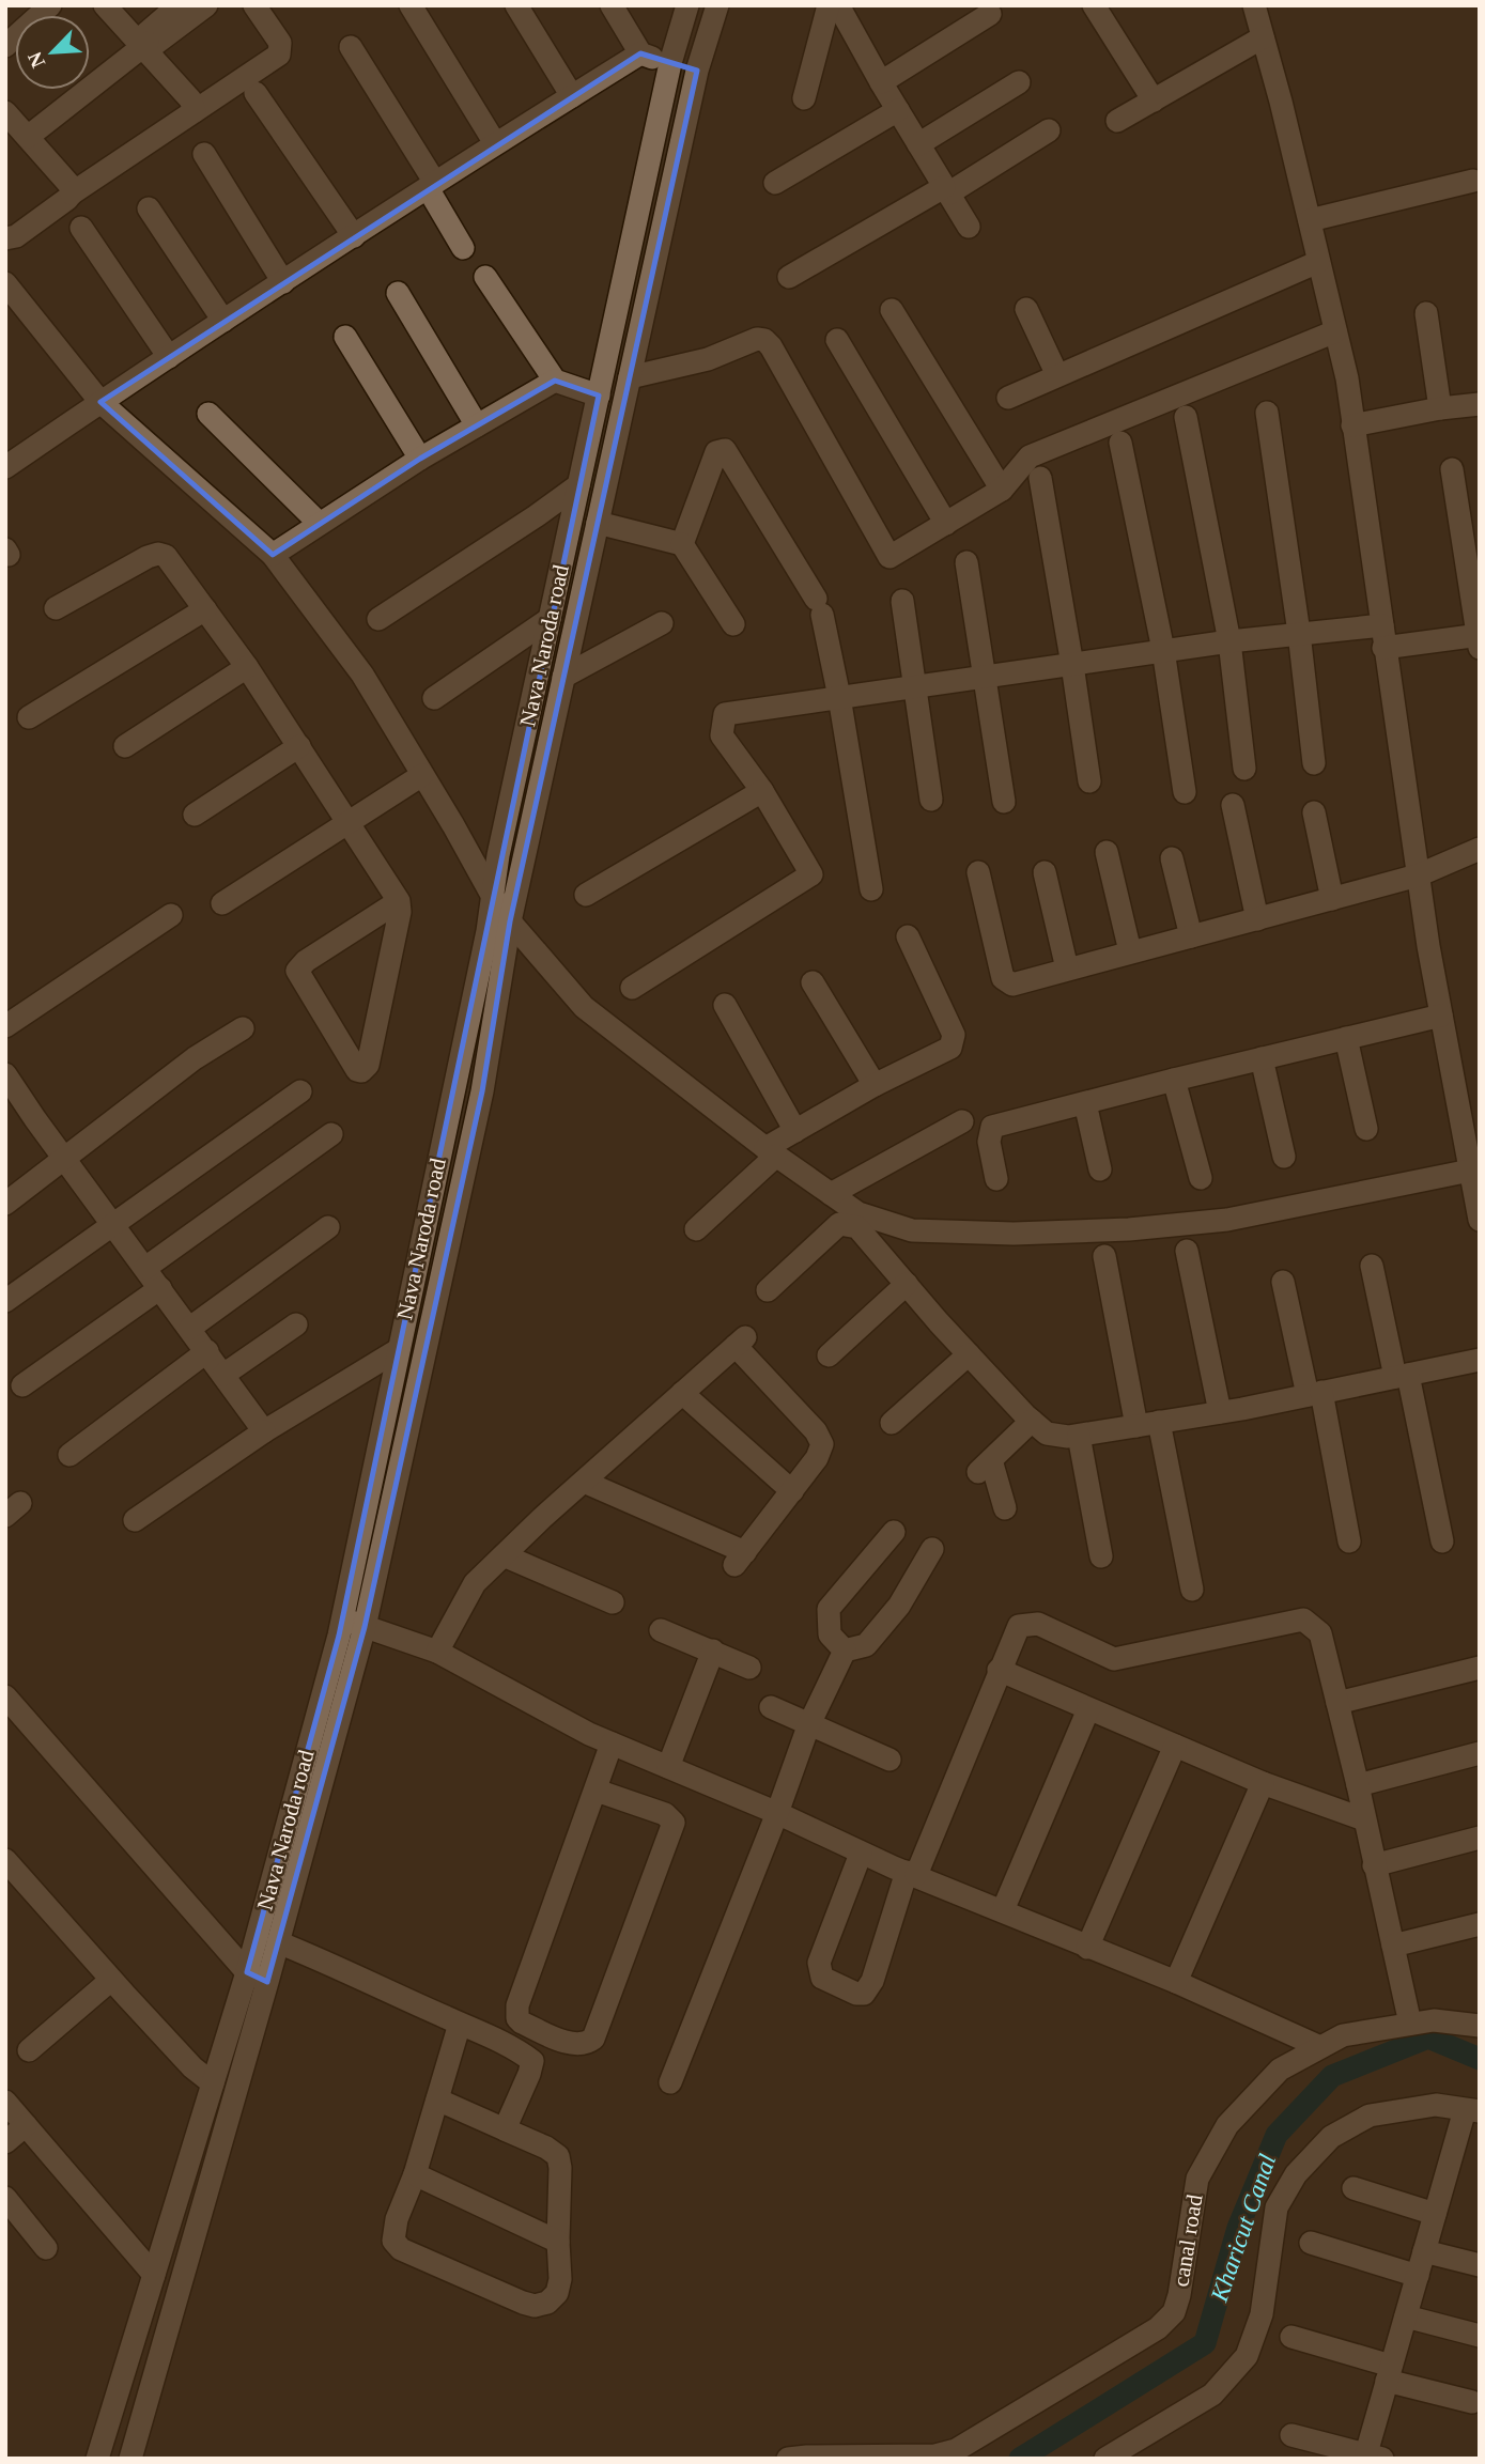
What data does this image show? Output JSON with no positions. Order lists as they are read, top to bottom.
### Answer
{
  "streets": {
    "street": ["Nava Naroda road", "canal road"]
  },
  "water": ["Kharicut Canal"],
  "north": "bottom left"
}
